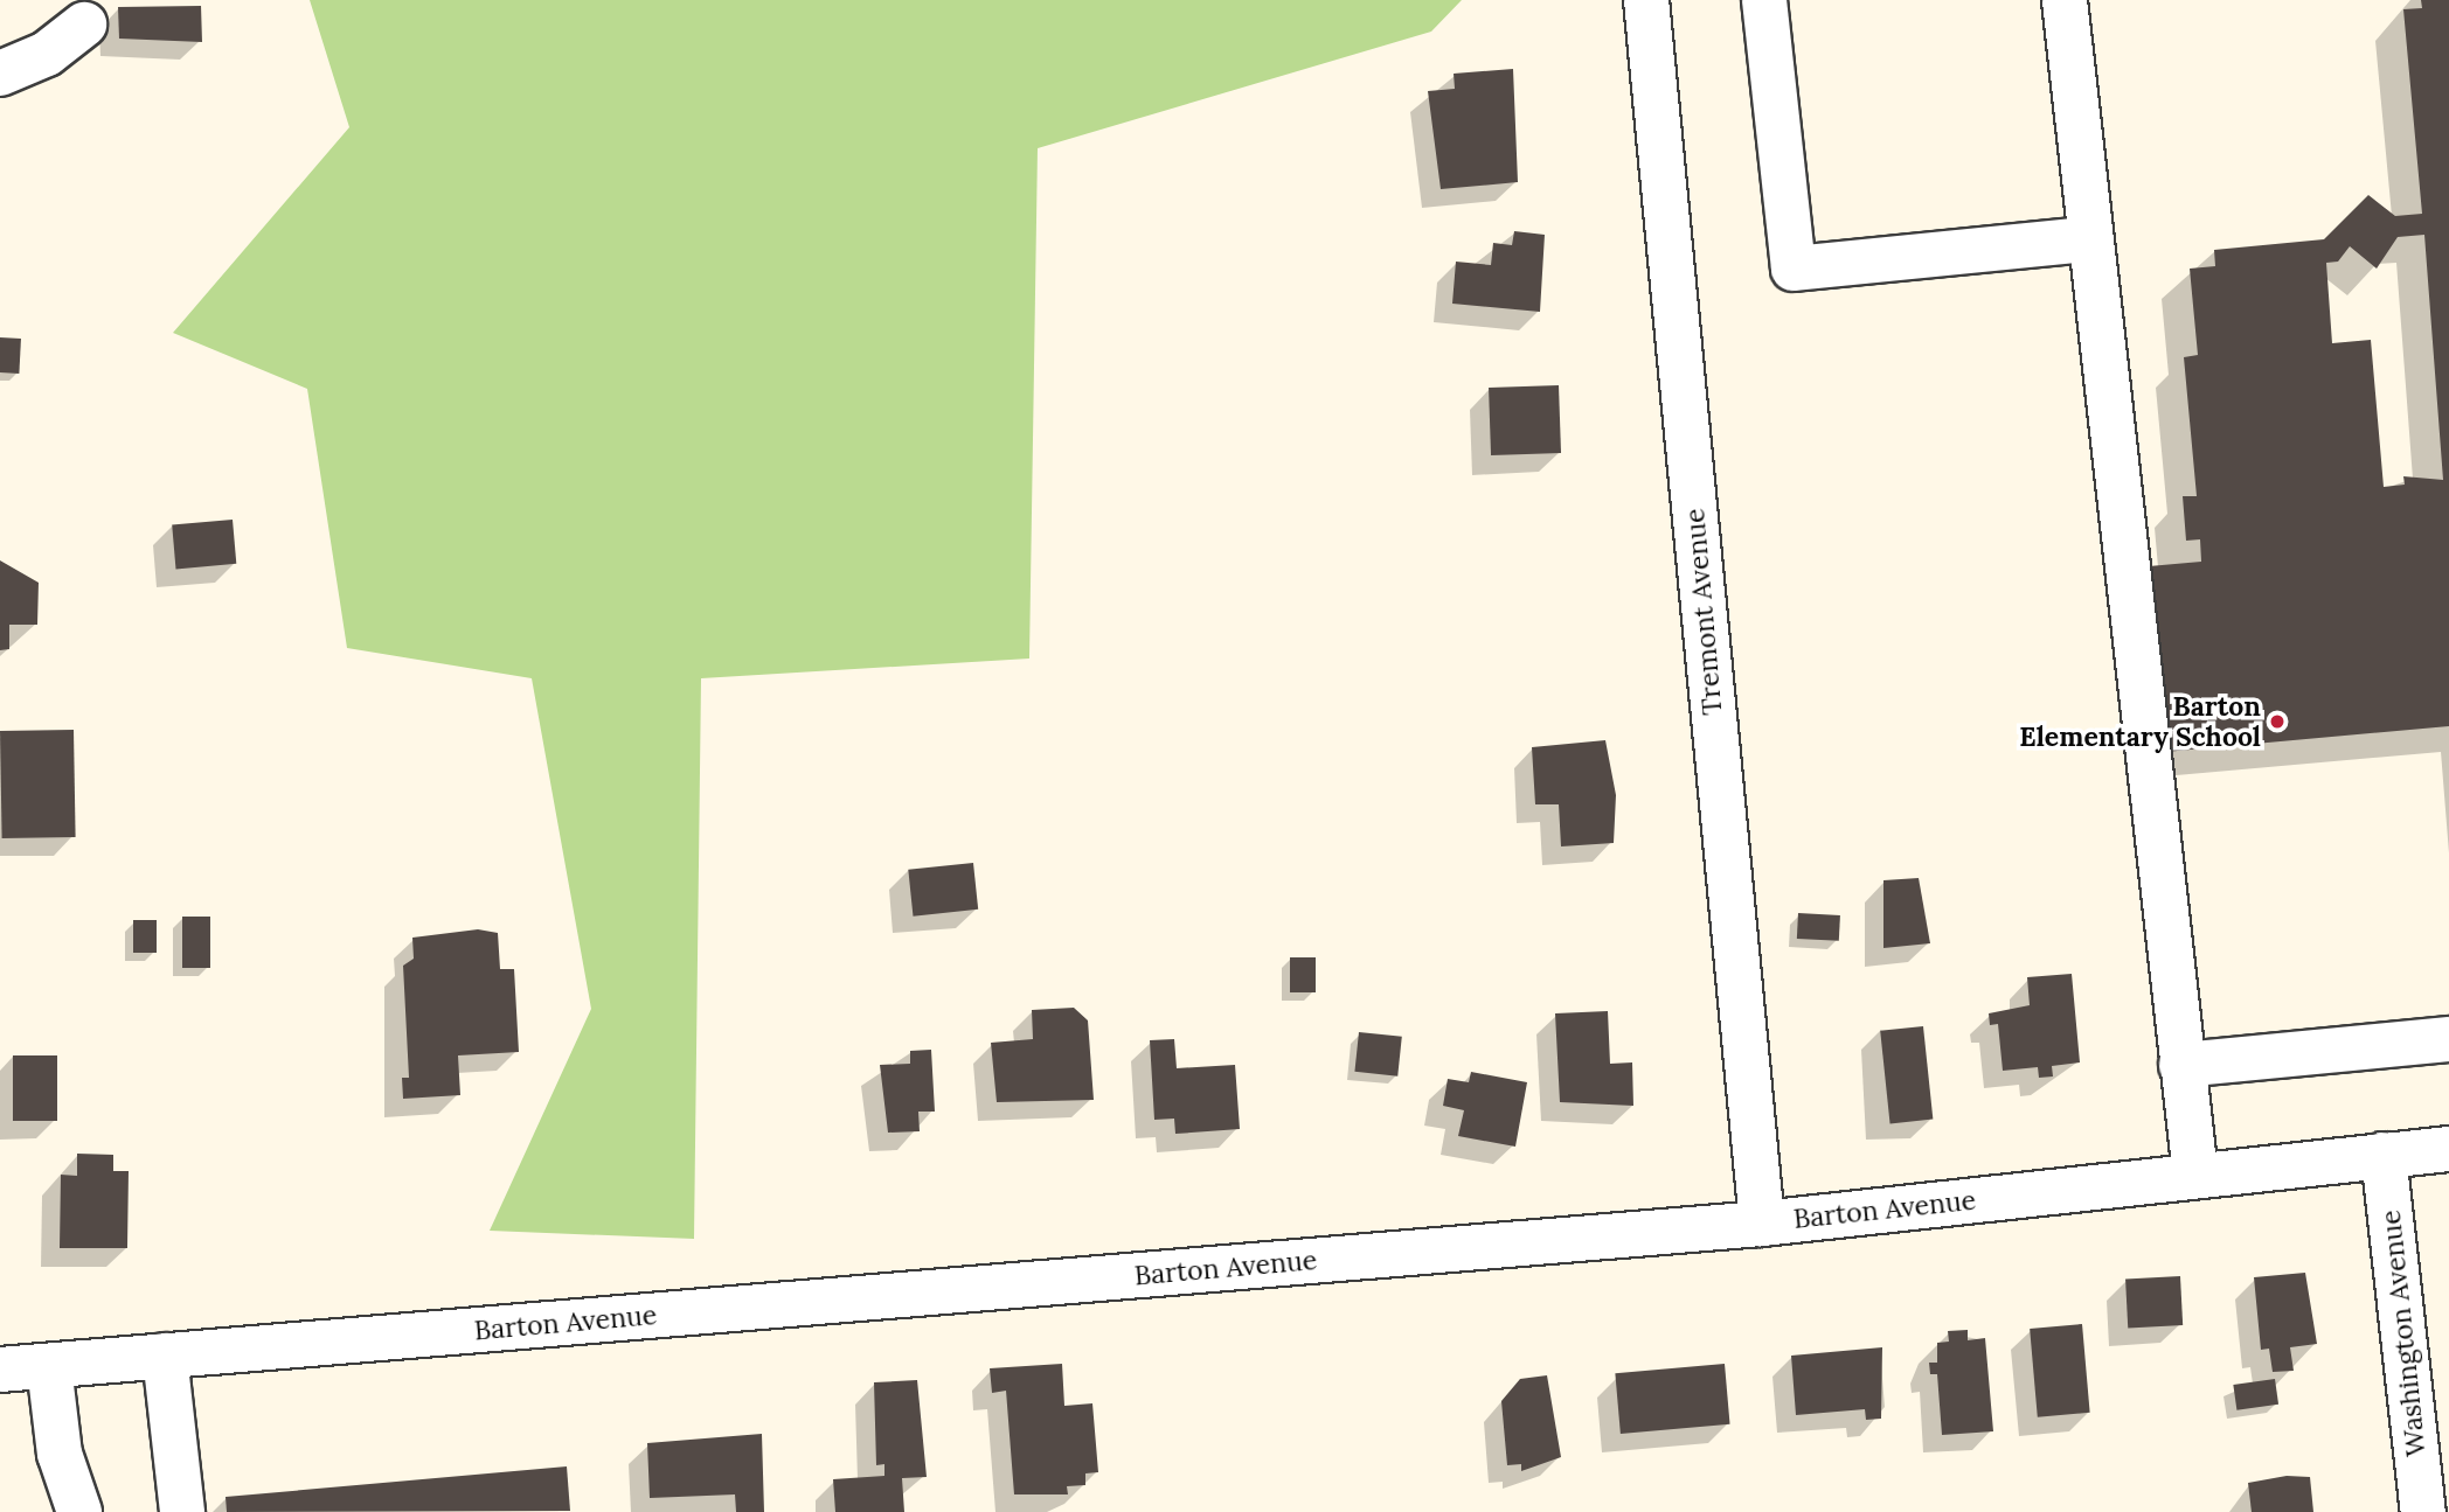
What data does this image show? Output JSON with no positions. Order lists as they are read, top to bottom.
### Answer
{
  "streets": {
    "street": ["Tremont Avenue", "Barton Avenue", "Washington Avenue"]
  },
  "crossings": [
    ["Tremont Avenue", "Barton Avenue"],
    ["Barton Avenue", "Washington Avenue"]
  ],
  "places": ["Barton Elementary School"]
}
